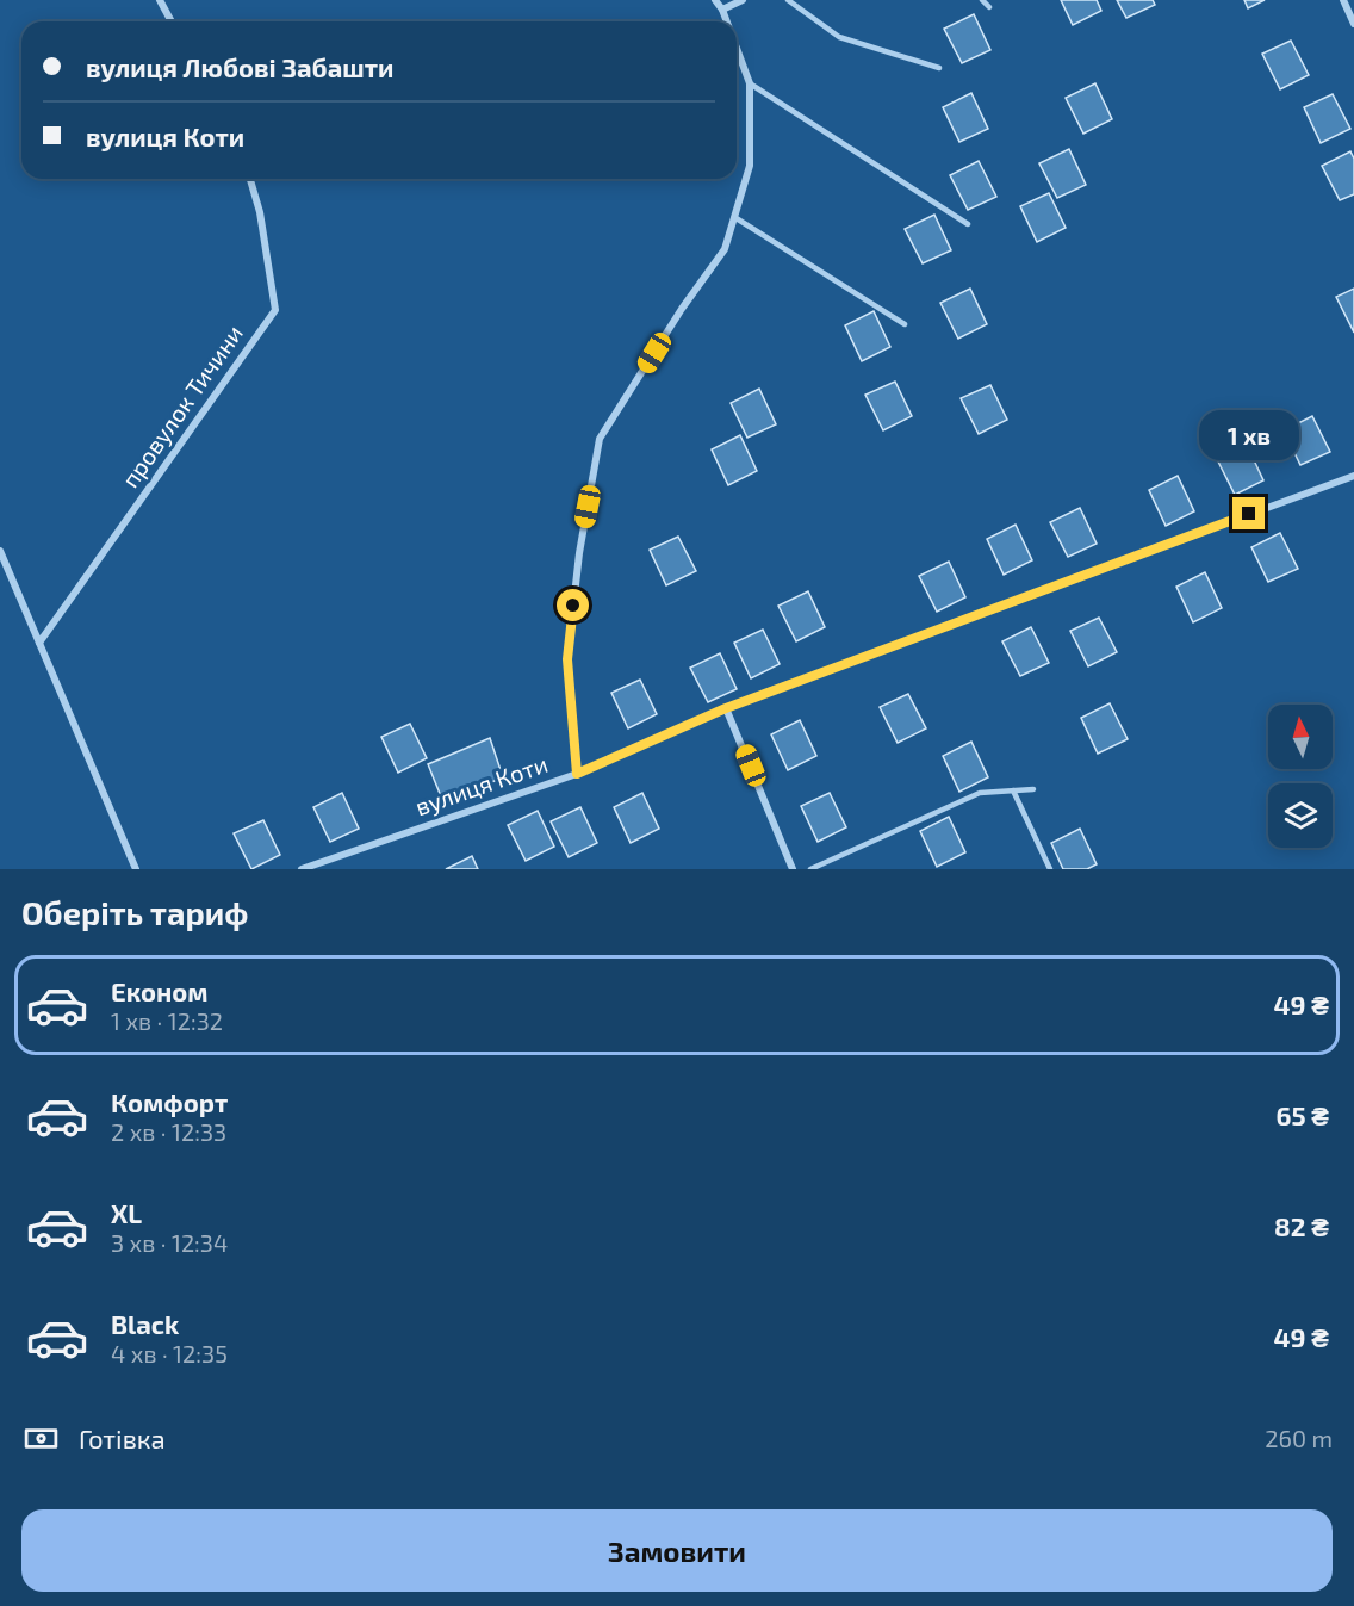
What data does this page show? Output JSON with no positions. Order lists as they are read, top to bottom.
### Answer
{
  "streets": {
    "street": ["провулок Тичини", "вулиця Коти"]
  },
  "north": "top",
  "page": {
    "banner": ["вулиця Любові Забашти", "вулиця Коти"],
    "bubble": "1 хв",
    "heading": "Оберіть тариф",
    "list": [
      {
        "name": "Економ",
        "note": "1 хв · 12:32",
        "value": "49 ₴"
      },
      {
        "name": "Комфорт",
        "note": "2 хв · 12:33",
        "value": "65 ₴"
      },
      {
        "name": "XL",
        "note": "3 хв · 12:34",
        "value": "82 ₴"
      },
      {
        "name": "Black",
        "note": "4 хв · 12:35",
        "value": "49 ₴"
      }
    ],
    "pay": ["Готівка", "260 m"],
    "buttons": "Замовити"
  }
}
